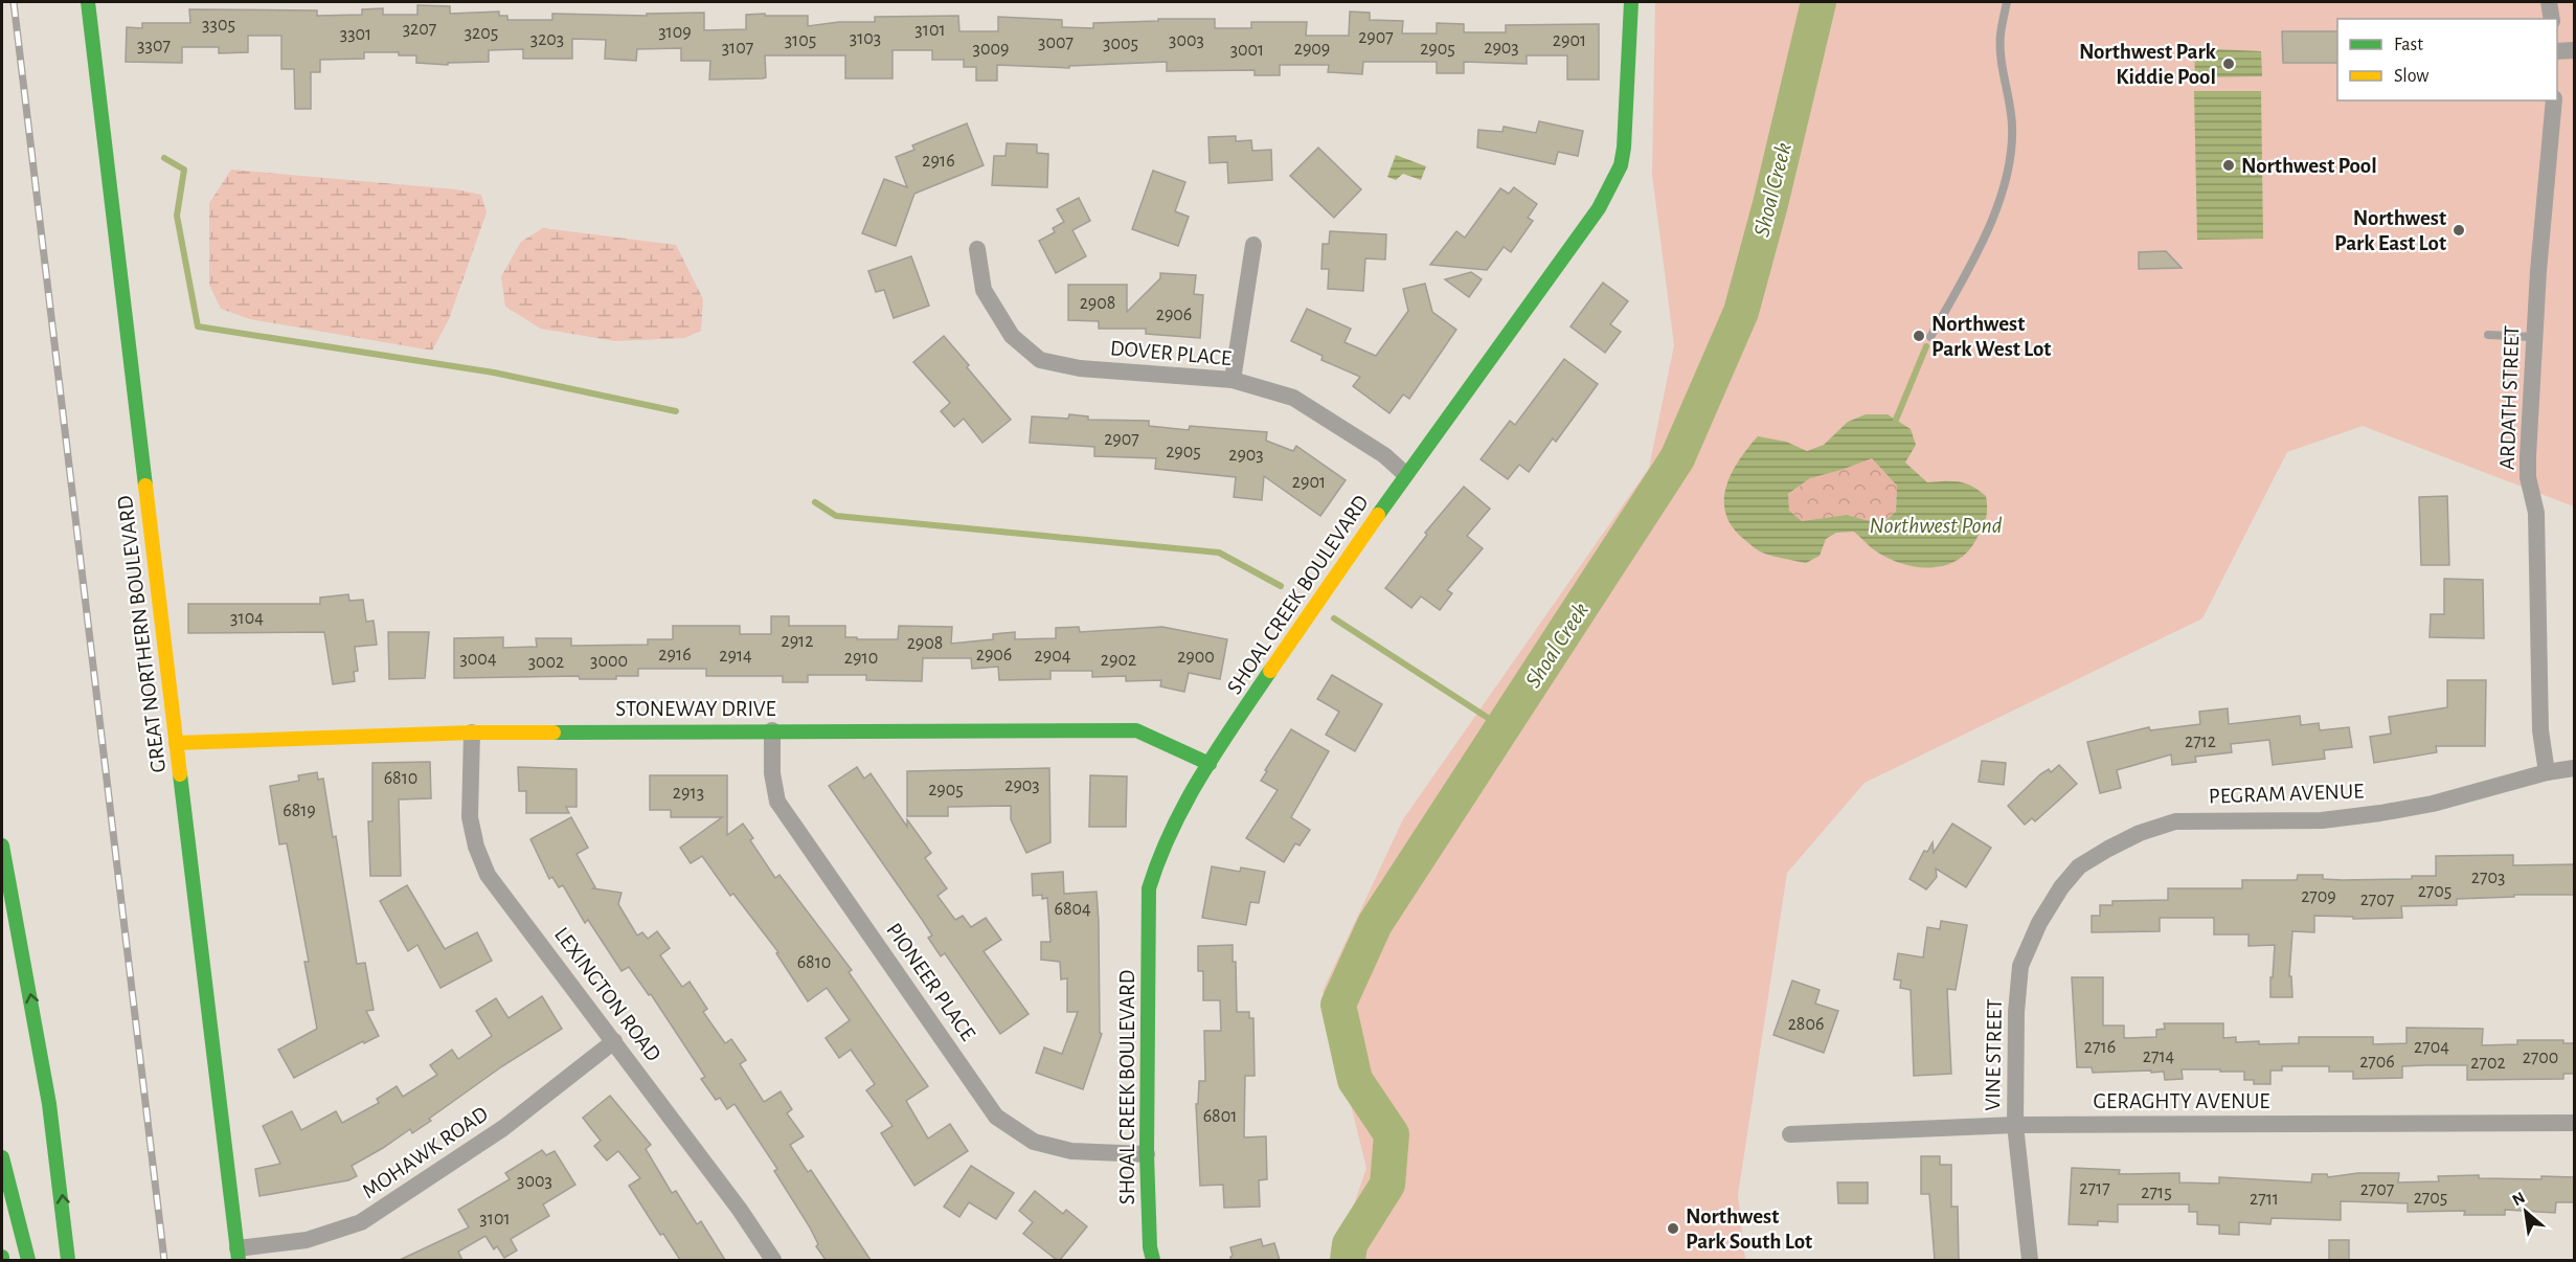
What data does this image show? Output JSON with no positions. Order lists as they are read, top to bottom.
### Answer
{
  "streets": {
    "main road": ["SHOAL CREEK BOULEVARD", "GREAT NORTHERN BOULEVARD", "STONEWAY DRIVE"],
    "street": [
      "DOVER PLACE",
      "ARDATH STREET",
      "PEGRAM AVENUE",
      "PIONEER PLACE",
      "LEXINGTON ROAD",
      "VINE STREET",
      "GERAGHTY AVENUE",
      "MOHAWK ROAD"
    ]
  },
  "crossings": [
    ["DOVER PLACE", "SHOAL CREEK BOULEVARD"],
    ["ARDATH STREET", "PEGRAM AVENUE"],
    ["SHOAL CREEK BOULEVARD", "STONEWAY DRIVE"],
    ["SHOAL CREEK BOULEVARD", "PIONEER PLACE"],
    ["GREAT NORTHERN BOULEVARD", "STONEWAY DRIVE"],
    ["GREAT NORTHERN BOULEVARD", "MOHAWK ROAD"],
    ["STONEWAY DRIVE", "PIONEER PLACE"],
    ["STONEWAY DRIVE", "LEXINGTON ROAD"],
    ["PEGRAM AVENUE", "VINE STREET"],
    ["LEXINGTON ROAD", "MOHAWK ROAD"],
    ["VINE STREET", "GERAGHTY AVENUE"]
  ],
  "water": ["Shoal Creek", "Northwest Pond"],
  "places": [
    "Northwest Park Kiddie Pool",
    "Northwest Pool",
    "Northwest Park East Lot",
    "Northwest Park West Lot",
    "Northwest Park South Lot"
  ],
  "house_numbers": [
    "3305",
    "3207",
    "3101",
    "3109",
    "3205",
    "3301",
    "2907",
    "3103",
    "3203",
    "3105",
    "3003",
    "2901",
    "3007",
    "3005",
    "3307",
    "3107",
    "2903",
    "3009",
    "2909",
    "2905",
    "3001",
    "2916",
    "2908",
    "2906",
    "2907",
    "2905",
    "2903",
    "2901",
    "3104",
    "2912",
    "2908",
    "2916",
    "2906",
    "2914",
    "2904",
    "2900",
    "2910",
    "3004",
    "2902",
    "3000",
    "3002",
    "2712",
    "6810",
    "2903",
    "2905",
    "2913",
    "6819",
    "2703",
    "2705",
    "2709",
    "2707",
    "6804",
    "6810",
    "2806",
    "2716",
    "2704",
    "2714",
    "2700",
    "2706",
    "2702",
    "6801",
    "3003",
    "2717",
    "2707",
    "2715",
    "2705",
    "2711",
    "3101"
  ],
  "legend": ["Fast", "Slow"],
  "north": "top left"
}
